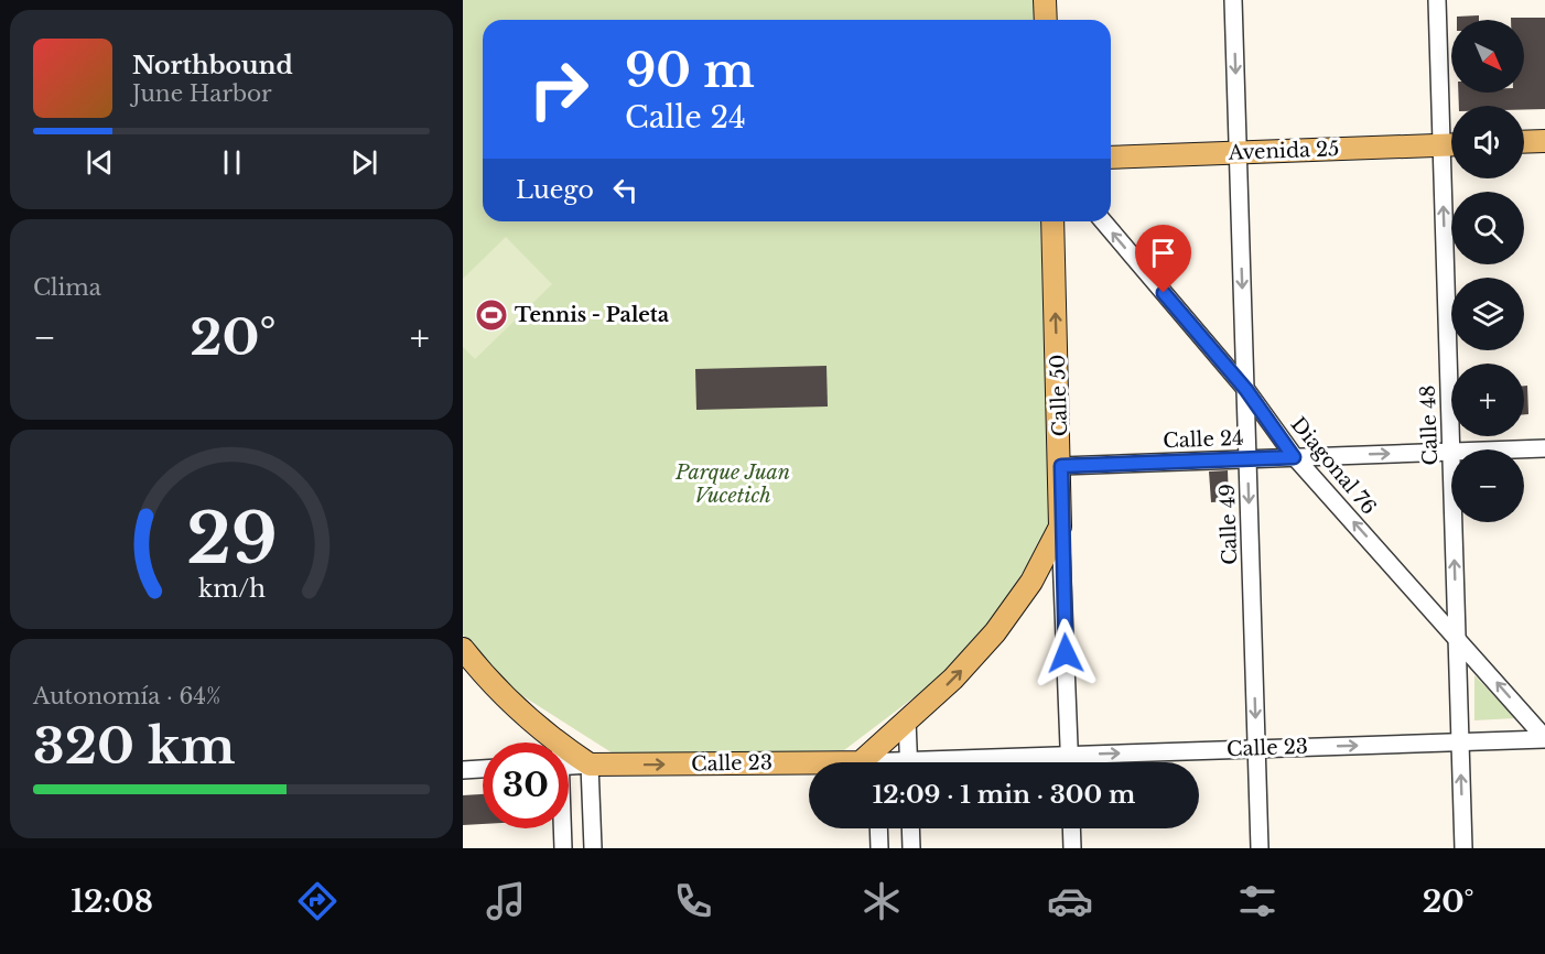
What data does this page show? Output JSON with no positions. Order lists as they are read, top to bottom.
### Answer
{
  "streets": {
    "main road": ["Avenida 25", "Calle 50", "Calle 23"],
    "street": [
      "Calle 48",
      "Calle 24",
      "Diagonal 76",
      "Calle 49"
    ]
  },
  "crossings": [
    ["Avenida 25", "Calle 49"],
    ["Calle 50", "Calle 24"],
    ["Calle 50", "Calle 23"],
    ["Calle 48", "Diagonal 76"],
    ["Calle 48", "Calle 23"],
    ["Calle 24", "Diagonal 76"],
    ["Calle 24", "Calle 49"],
    ["Diagonal 76", "Calle 49"],
    ["Diagonal 76", "Calle 23"],
    ["Calle 49", "Calle 23"]
  ],
  "one_way": [
    "Calle 50",
    "Calle 48",
    "Calle 24",
    "Diagonal 76",
    "Calle 49",
    "Calle 23"
  ],
  "parks": ["Parque Juan Vucetich"],
  "places": {
    "sports": ["Tennis - Paleta"]
  },
  "north": "bottom right",
  "page": {
    "map_buttons": ["+", "−"],
    "turn": ["90 m", "Calle 24"],
    "song": ["Northbound", "June Harbor"],
    "then": "Luego",
    "tile": [
      "Clima",
      ["Autonomía · 64%", "320 km"]
    ],
    "heat": ["−", "20°", "+"],
    "limit": "30",
    "trip": "12:09 · 1 min · 300 m",
    "tabs": ["12:08", "20°"],
    "gauge": ["29", "km/h"]
  }
}
